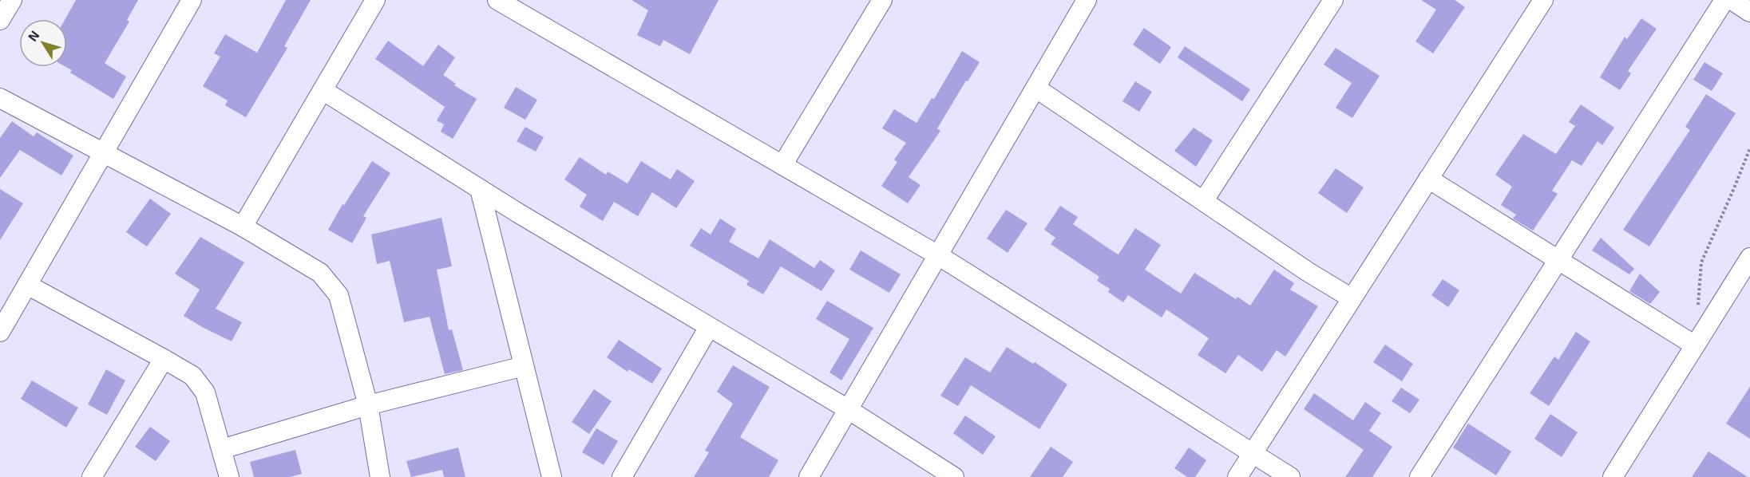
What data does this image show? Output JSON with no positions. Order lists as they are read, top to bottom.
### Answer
{
  "north": "top left"
}
